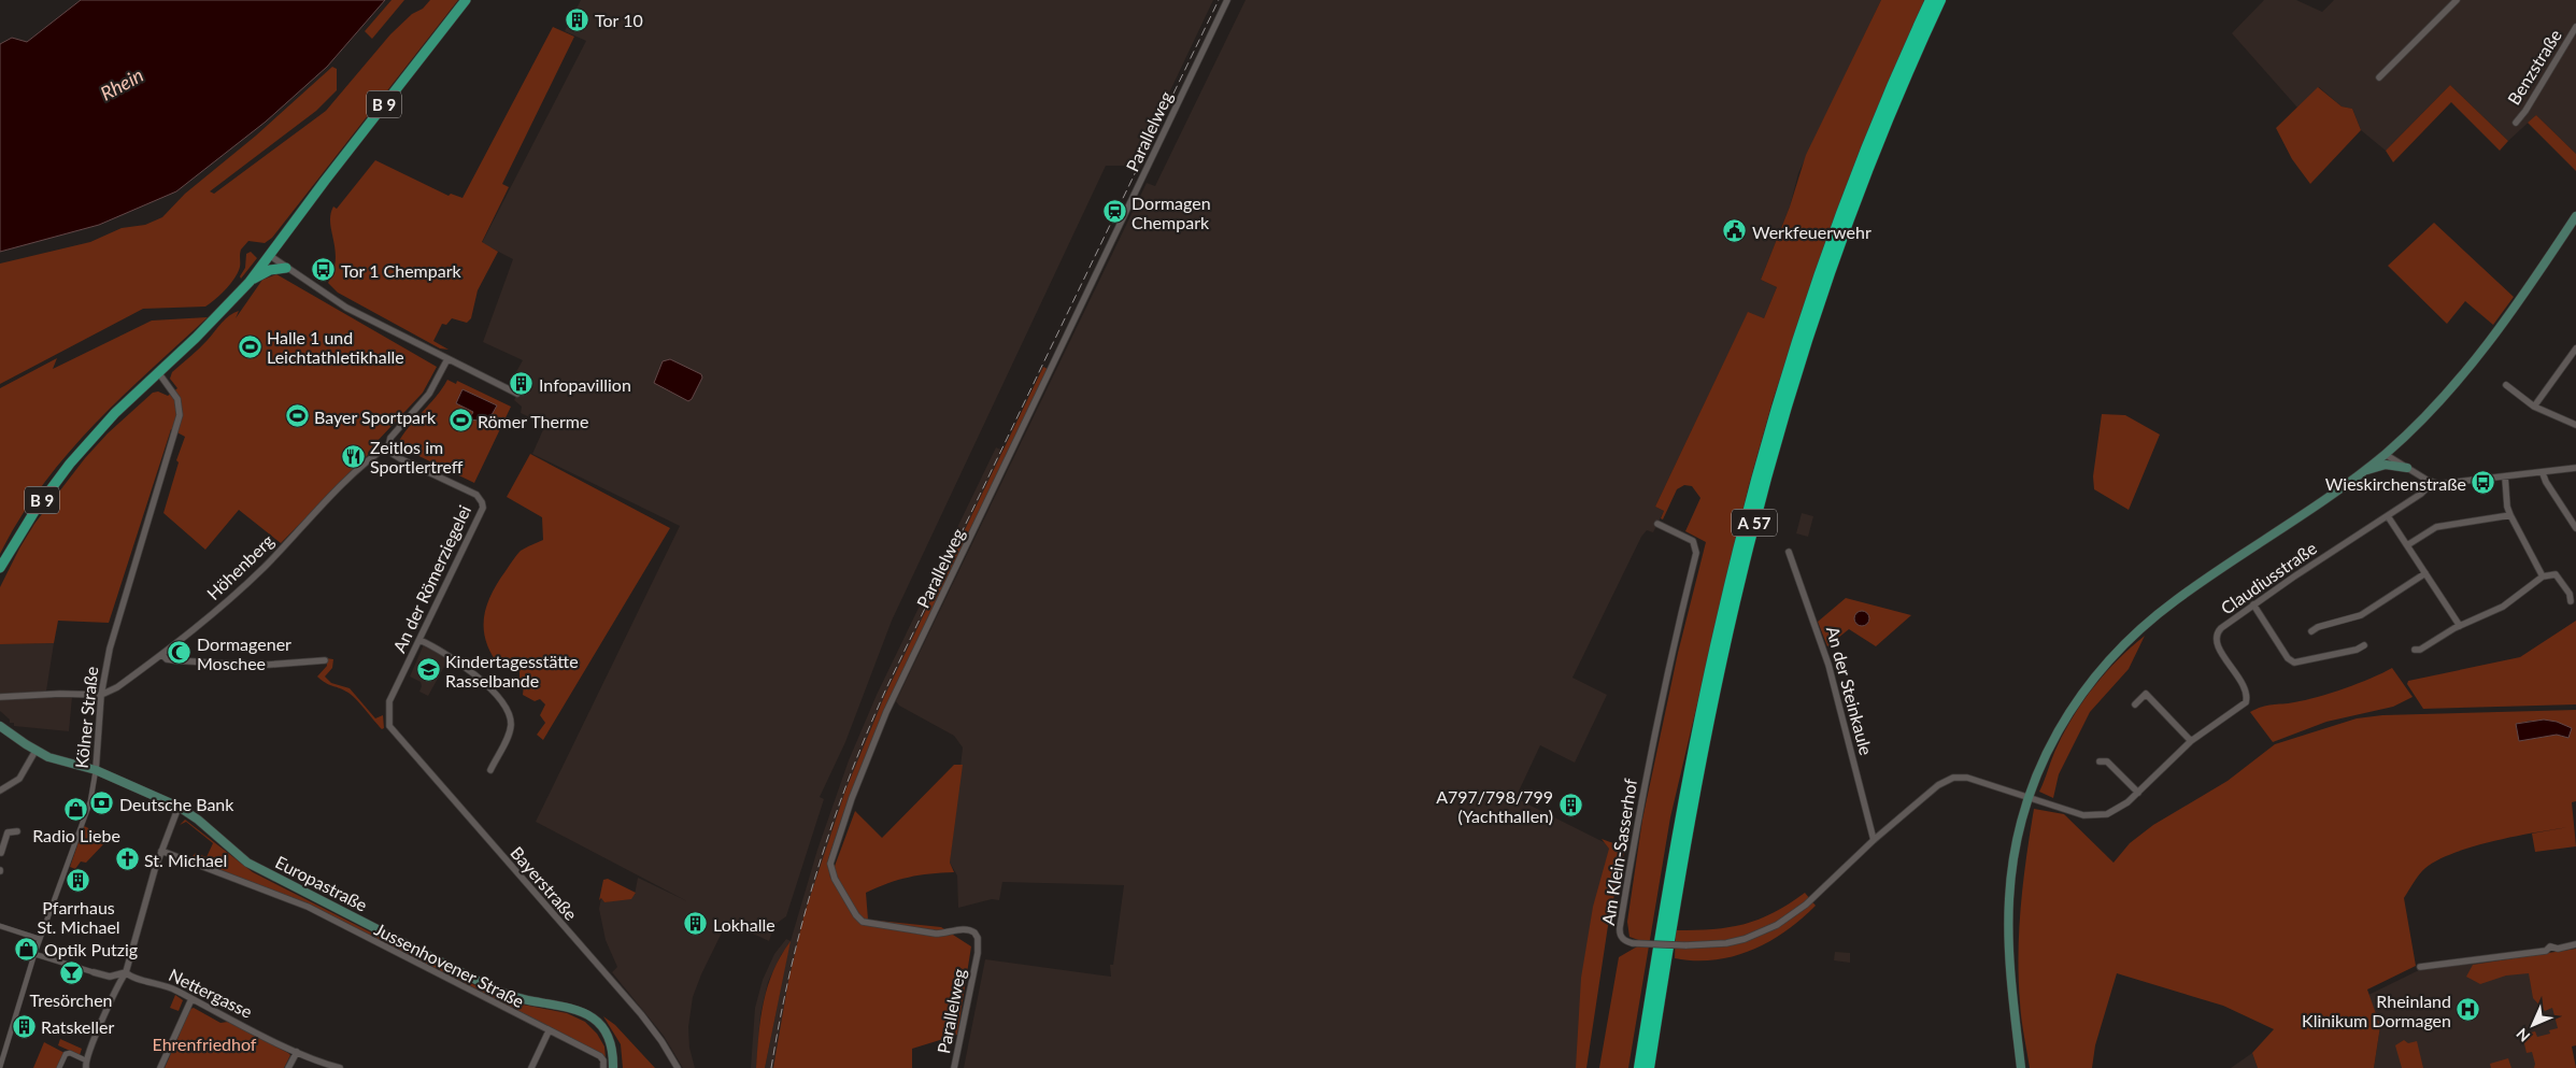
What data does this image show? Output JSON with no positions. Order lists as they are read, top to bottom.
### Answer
{
  "streets": {
    "highway": ["A 57"],
    "main road": ["B 9", "Europastraße"],
    "street": [
      "Benzstraße",
      "Parallelweg",
      "Höhenberg",
      "Claudiusstraße",
      "An der Römerziegelei",
      "An der Steinkaule",
      "Kölner Straße",
      "Am Klein-Sasserhof",
      "Bayerstraße",
      "Jussenhovener Straße",
      "Nettergasse"
    ]
  },
  "crossings": [
    ["B 9", "Kölner Straße"],
    ["Höhenberg", "An der Römerziegelei"],
    ["Höhenberg", "Kölner Straße"],
    ["Claudiusstraße", "Am Klein-Sasserhof"],
    ["An der Römerziegelei", "Bayerstraße"],
    ["An der Steinkaule", "Am Klein-Sasserhof"],
    ["Kölner Straße", "Europastraße"],
    ["Kölner Straße", "Nettergasse"]
  ],
  "water": ["Rhein"],
  "parks": ["Ehrenfriedhof"],
  "places": {
    "building": [
      "Tor 10",
      "Infopavillion",
      "A797/798/799 (Yachthallen)",
      "Pfarrhaus St. Michael",
      "Lokhalle",
      "Ratskeller"
    ],
    "station": ["Dormagen Chempark"],
    "public building": ["Werkfeuerwehr"],
    "bus stop": ["Tor 1 Chempark", "Wieskirchenstraße"],
    "sports": ["Halle 1 und Leichtathletikhalle", "Bayer Sportpark", "Römer Therme"],
    "restaurant": ["Zeitlos im Sportlertreff"],
    "mosque": ["Dormagener Moschee"],
    "school or university": ["Kindertagesstätte Rasselbande"],
    "bank": ["Deutsche Bank"],
    "shop": ["Radio Liebe", "Optik Putzig"],
    "church": ["St. Michael"],
    "bar": ["Tresörchen"],
    "hospital": ["Rheinland Klinikum Dormagen"]
  },
  "north": "bottom left"
}
